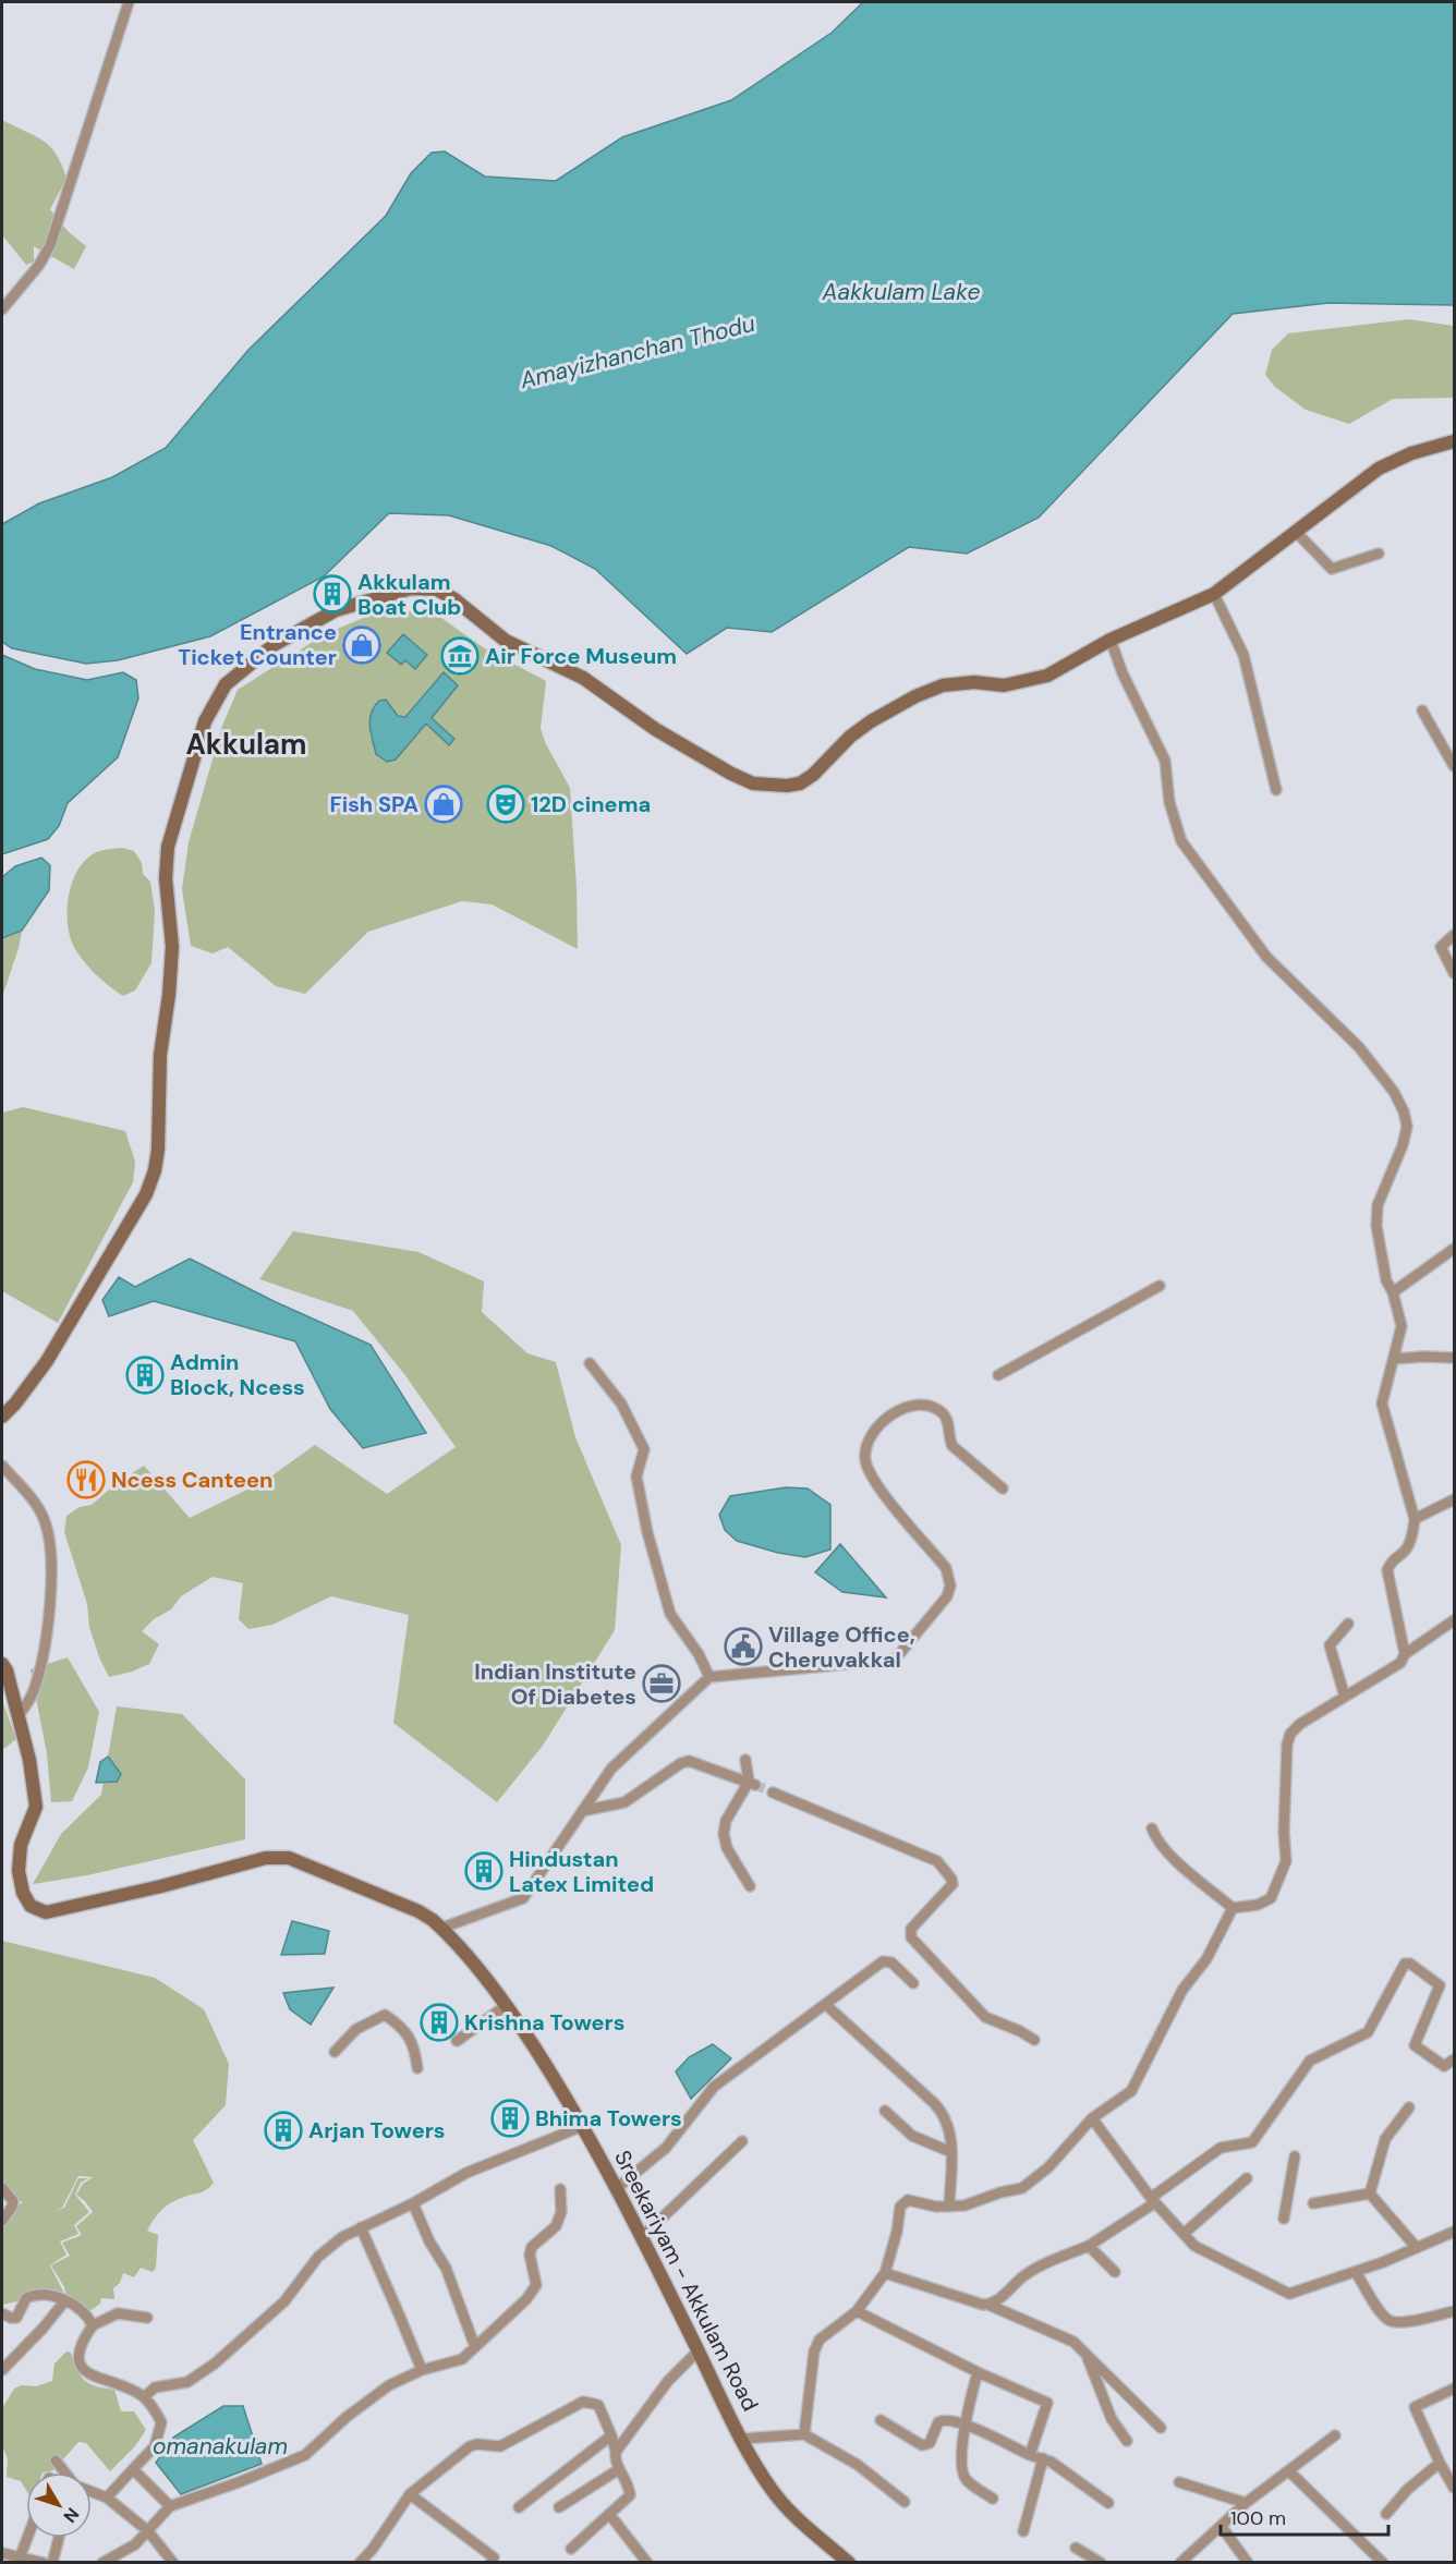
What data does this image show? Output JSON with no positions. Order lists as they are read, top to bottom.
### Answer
{
  "streets": {
    "main road": ["Sreekariyam - Akkulam Road"]
  },
  "districts": ["Akkulam"],
  "water": ["Aakkulam Lake", "Amayizhanchan Thodu", "omanakulam"],
  "places": {
    "building": [
      "Akkulam Boat Club",
      "Admin Block, Ncess",
      "Hindustan Latex Limited",
      "Krishna Towers",
      "Bhima Towers",
      "Arjan Towers"
    ],
    "shop": ["Entrance Ticket Counter", "Fish SPA"],
    "museum": ["Air Force Museum"],
    "theatre": ["12D cinema"],
    "restaurant": ["Ncess Canteen"],
    "public building": ["Village Office, Cheruvakkal"],
    "office": ["Indian Institute Of Diabetes"]
  },
  "scale_bar": "100 m",
  "north": "bottom right"
}
